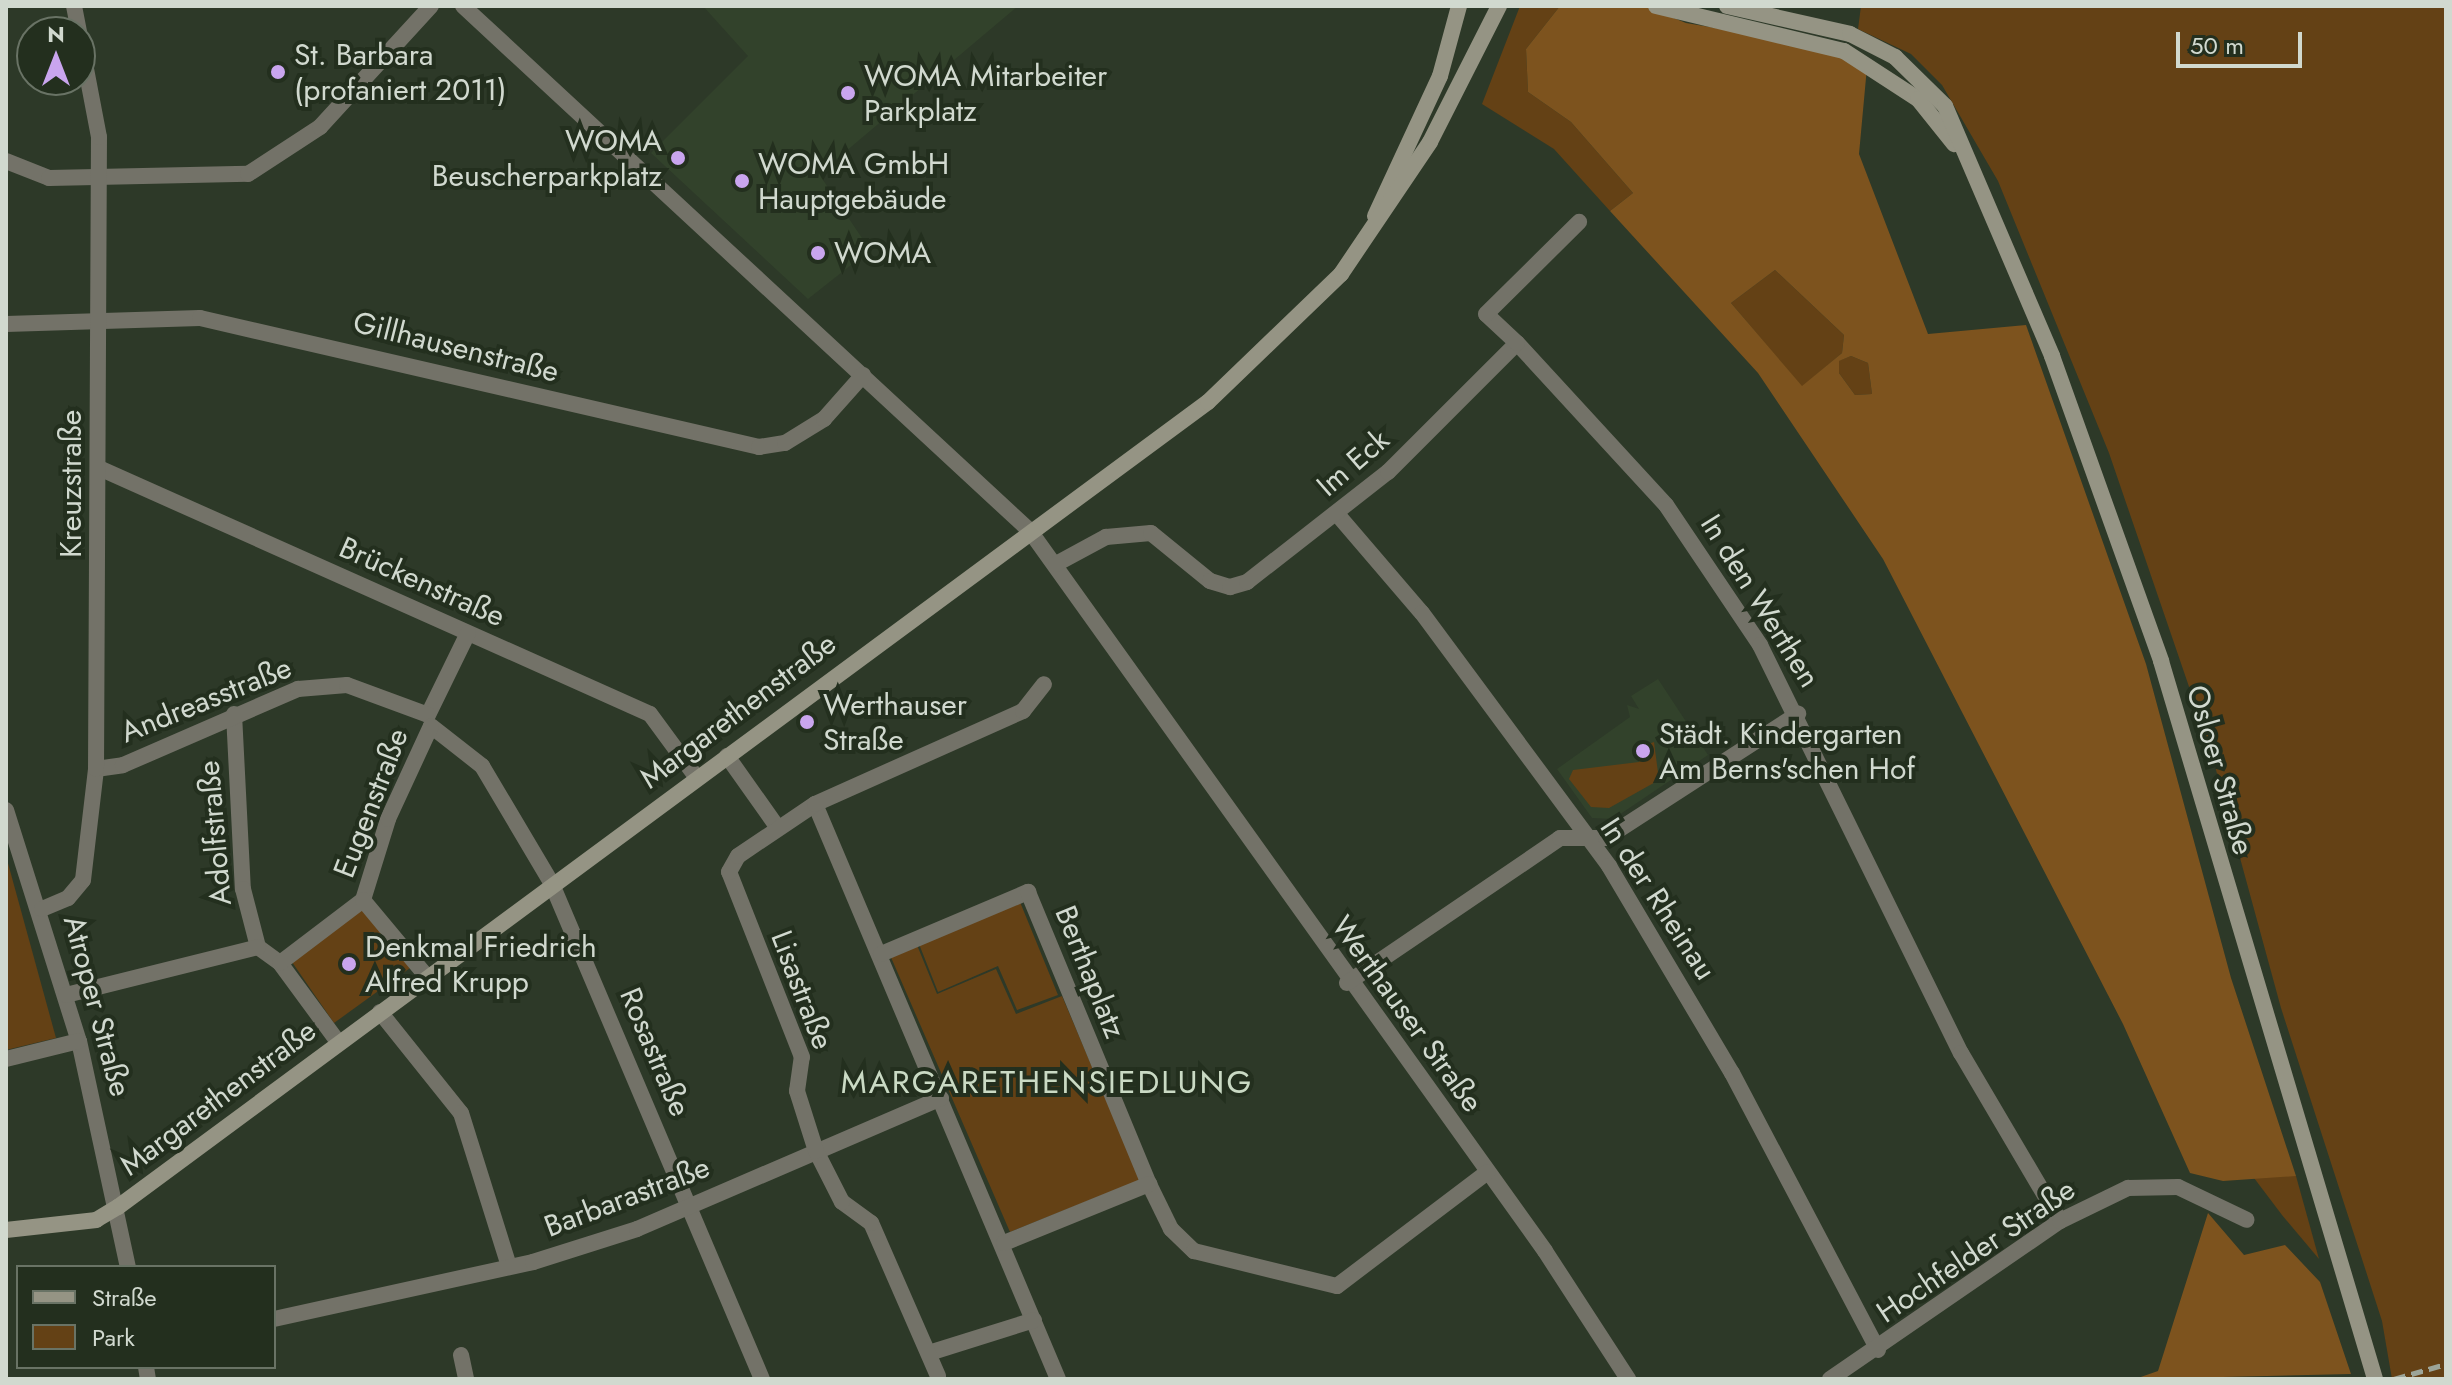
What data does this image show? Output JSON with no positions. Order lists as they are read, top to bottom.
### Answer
{
  "streets": {
    "main road": ["Margarethenstraße", "Osloer Straße"],
    "street": [
      "Gillhausenstraße",
      "Im Eck",
      "Kreuzstraße",
      "Brückenstraße",
      "In den Werthen",
      "Andreasstraße",
      "Eugenstraße",
      "Adolfstraße",
      "In der Rheinau",
      "Berthaplatz",
      "Lisastraße",
      "Atroper Straße",
      "Werthauser Straße",
      "Rosastraße",
      "Barbarastraße",
      "Hochfelder Straße"
    ]
  },
  "crossings": [
    ["Gillhausenstraße", "Kreuzstraße"],
    ["Gillhausenstraße", "Werthauser Straße"],
    ["Im Eck", "In den Werthen"],
    ["Im Eck", "In der Rheinau"],
    ["Im Eck", "Werthauser Straße"],
    ["Kreuzstraße", "Brückenstraße"],
    ["Kreuzstraße", "Andreasstraße"],
    ["Kreuzstraße", "Atroper Straße"],
    ["Brückenstraße", "Margarethenstraße"],
    ["Brückenstraße", "Eugenstraße"],
    ["In den Werthen", "Hochfelder Straße"],
    ["Andreasstraße", "Margarethenstraße"],
    ["Andreasstraße", "Eugenstraße"],
    ["Andreasstraße", "Adolfstraße"],
    ["Andreasstraße", "Rosastraße"],
    ["Margarethenstraße", "Atroper Straße"],
    ["Margarethenstraße", "Werthauser Straße"],
    ["Margarethenstraße", "Rosastraße"],
    ["In der Rheinau", "Hochfelder Straße"],
    ["Lisastraße", "Barbarastraße"],
    ["Rosastraße", "Barbarastraße"]
  ],
  "districts": ["MARGARETHENSIEDLUNG"],
  "places": [
    "St. Barbara (profaniert 2011)",
    "WOMA Mitarbeiter Parkplatz",
    "WOMA Beuscherparkplatz",
    "WOMA GmbH Hauptgebäude",
    "WOMA",
    "Werthauser Straße",
    "Städt. Kindergarten Am Berns'schen Hof",
    "Denkmal Friedrich Alfred Krupp"
  ],
  "legend": ["Straße", "Park"],
  "scale_bar": "50 m",
  "north": "top"
}
